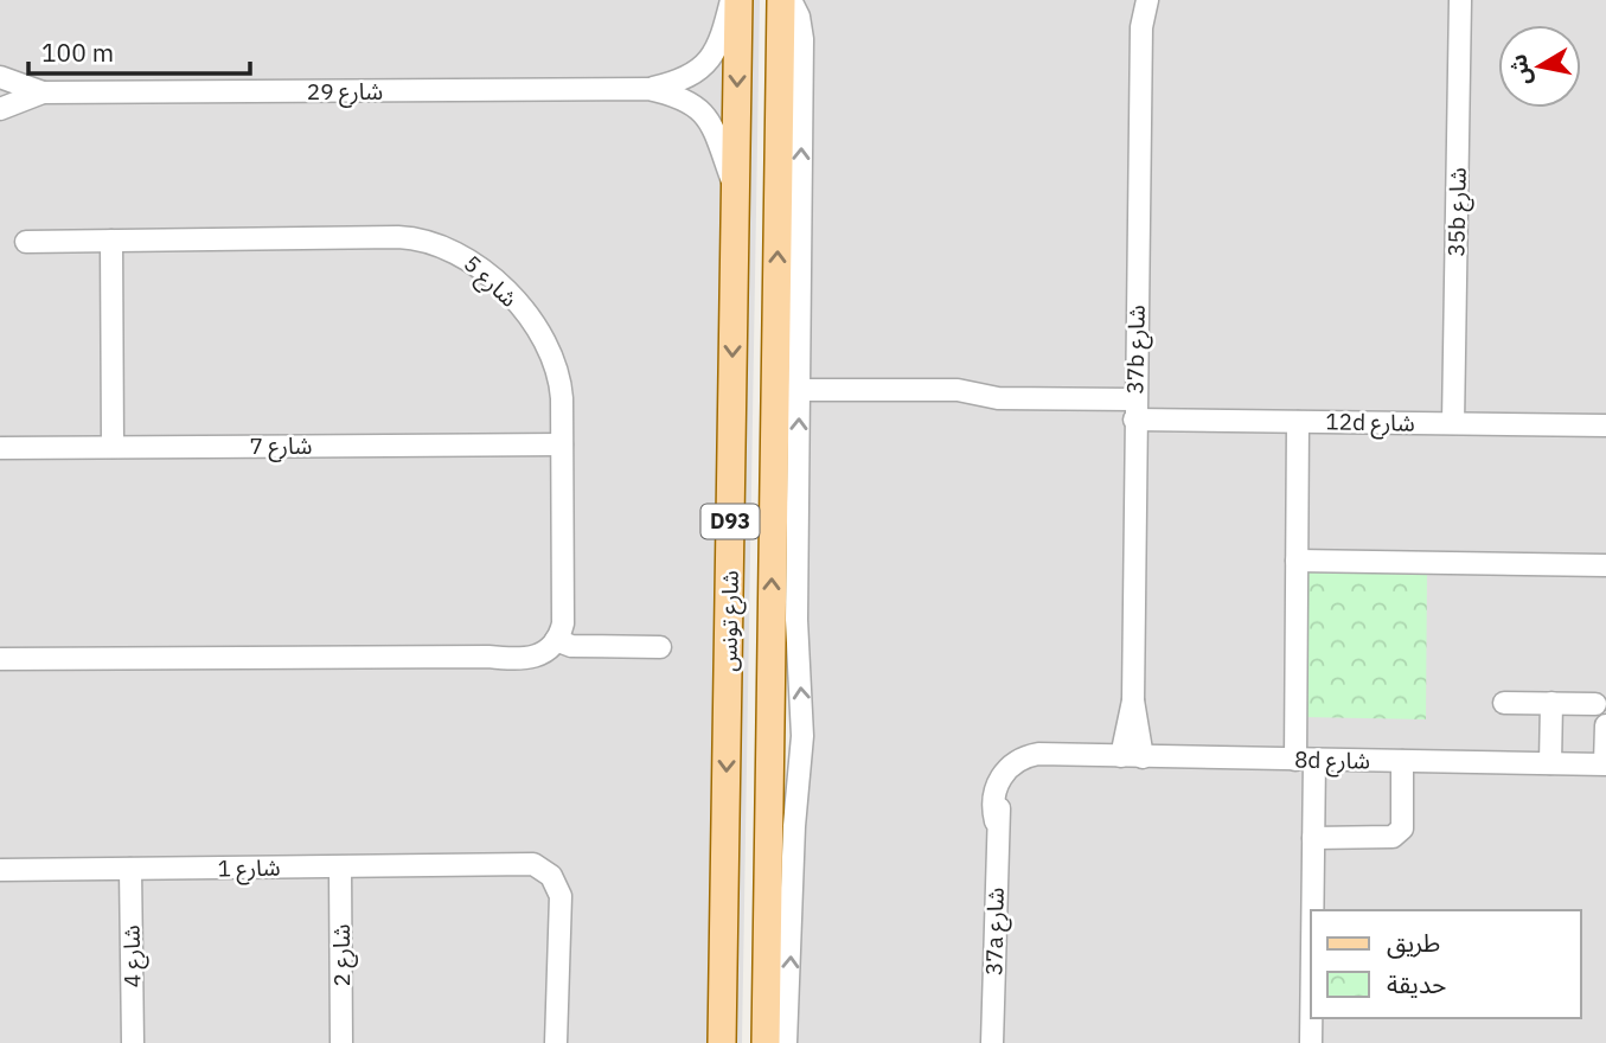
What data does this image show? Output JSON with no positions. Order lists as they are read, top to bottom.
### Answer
{
  "streets": {
    "main road": ["D93", "شارع تونس"],
    "street": [
      "شارع 29",
      "35b شارع",
      "شارع 5",
      "37b شارع",
      "12d شارع",
      "شارع 7",
      "8d شارع",
      "شارع 1",
      "37a شارع",
      "شارع 2",
      "شارع 4"
    ]
  },
  "crossings": [
    ["شارع 29", "شارع تونس"],
    ["35b شارع", "12d شارع"],
    ["شارع 5", "شارع 7"],
    ["37b شارع", "12d شارع"],
    ["37b شارع", "8d شارع"],
    ["8d شارع", "37a شارع"],
    ["شارع 1", "شارع 2"],
    ["شارع 1", "شارع 4"]
  ],
  "legend": ["طريق", "حديقة"],
  "scale_bar": "100 m",
  "north": "left"
}
